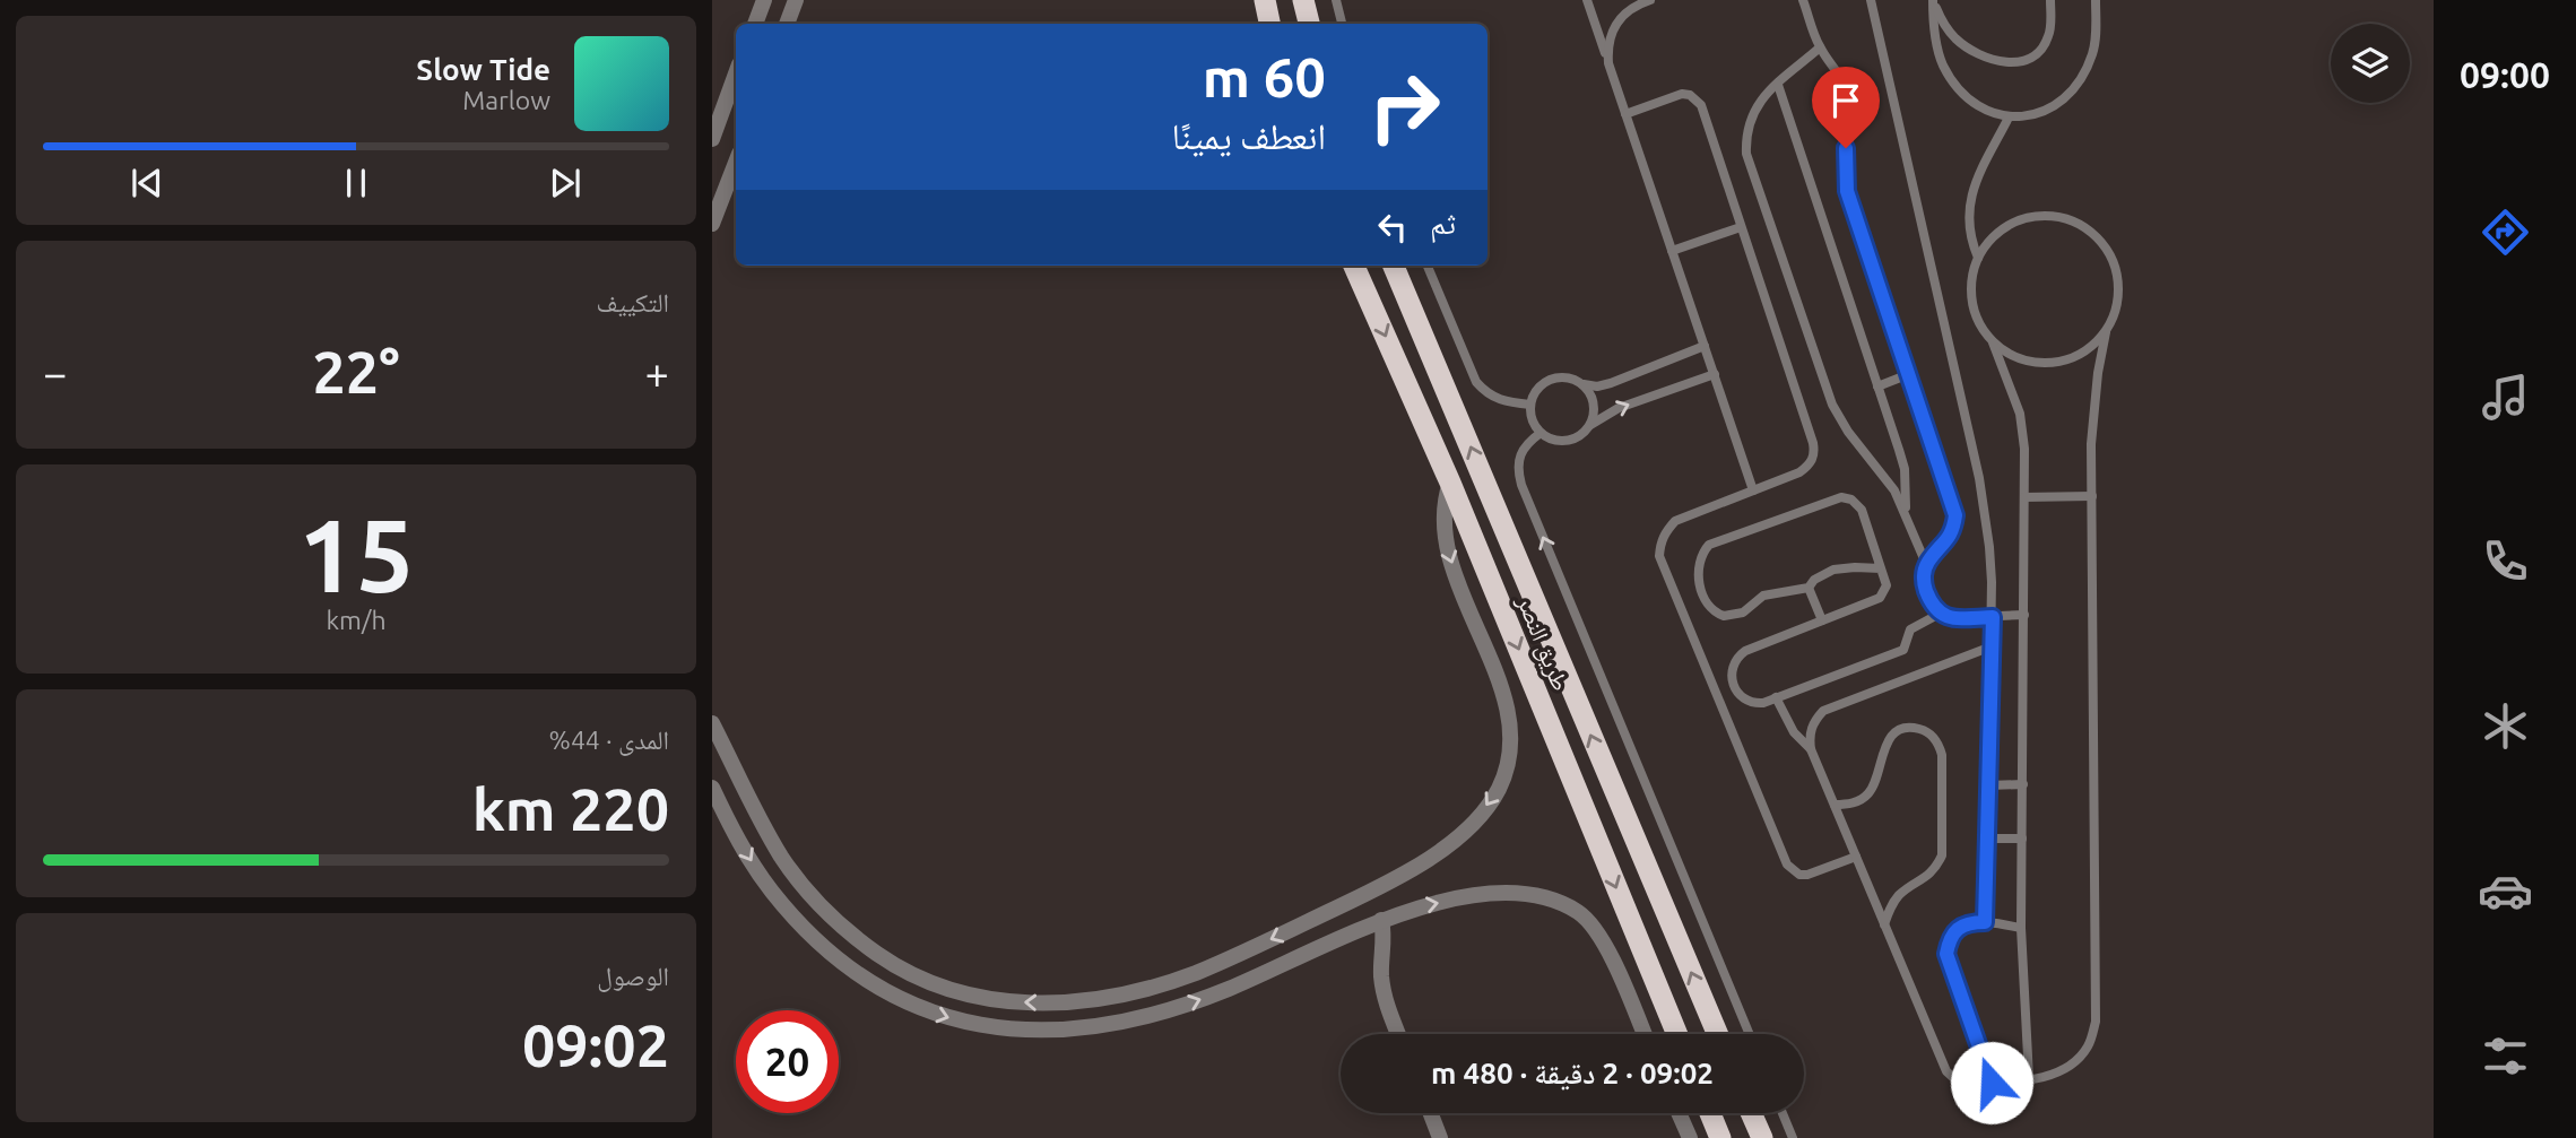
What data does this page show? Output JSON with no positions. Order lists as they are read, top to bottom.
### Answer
{
  "streets": {
    "highway": ["طريق النصر"]
  },
  "page": {
    "tabs": "09:00",
    "turn": ["60 m", "انعطف يمينًا"],
    "song": ["Slow Tide", "Marlow"],
    "then": "ثم",
    "tile": [
      "التكييف",
      ["15", "km/h"],
      ["المدى · 44%", "220 km"],
      ["الوصول", "09:02"]
    ],
    "heat": ["−", "22°", "+"],
    "limit": "20",
    "trip": "09:02 · 2 دقيقة · 480 m"
  }
}
